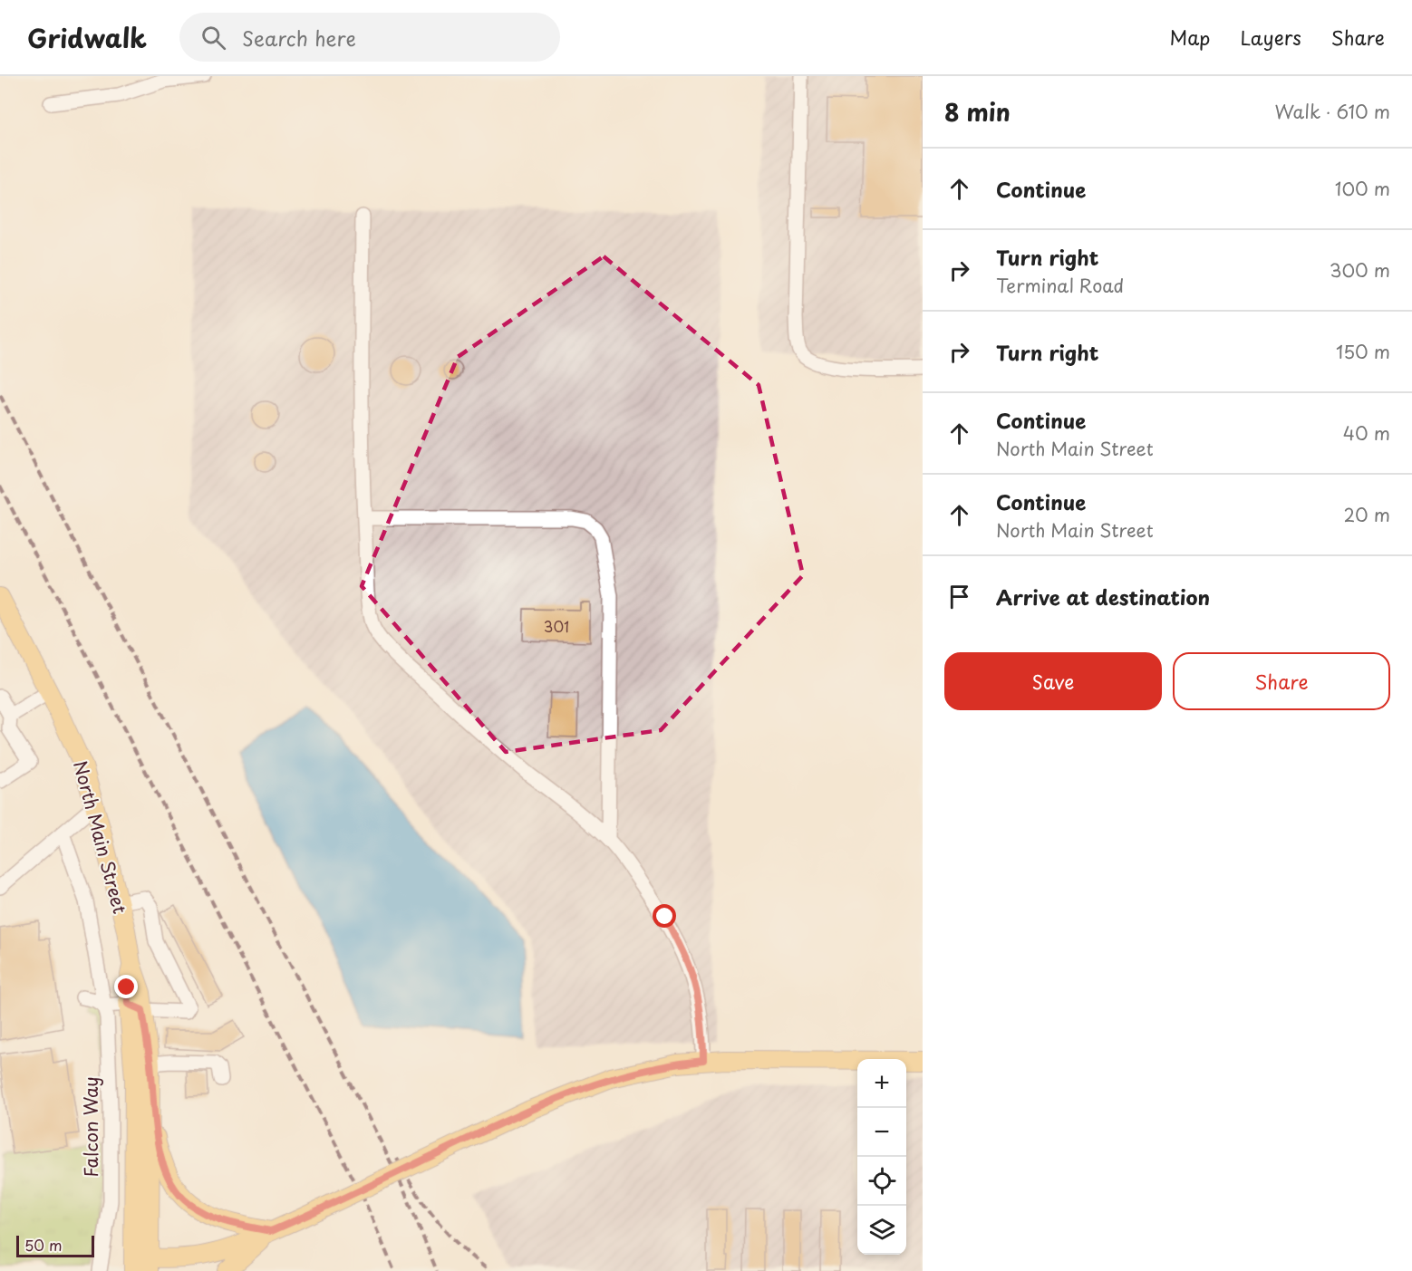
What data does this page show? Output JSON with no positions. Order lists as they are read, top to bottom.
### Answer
{
  "streets": {
    "main road": ["North Main Street"],
    "street": ["Falcon Way"]
  },
  "house_numbers": ["301"],
  "scale_bar": "50 m",
  "page": {
    "header": "Gridwalk",
    "search": "Search here",
    "nav": ["Map", "Layers", "Share"],
    "heading": ["8 min", "Walk · 610 m"],
    "list": [
      ["Continue", "100 m"],
      ["Turn right", "Terminal Road", "300 m"],
      ["Turn right", "150 m"],
      ["Continue", "North Main Street", "40 m"],
      ["Continue", "North Main Street", "20 m"],
      "Arrive at destination"
    ],
    "buttons": ["Save", "Share"],
    "map_buttons": ["+", "−"],
    "scale": "50 m"
  }
}
